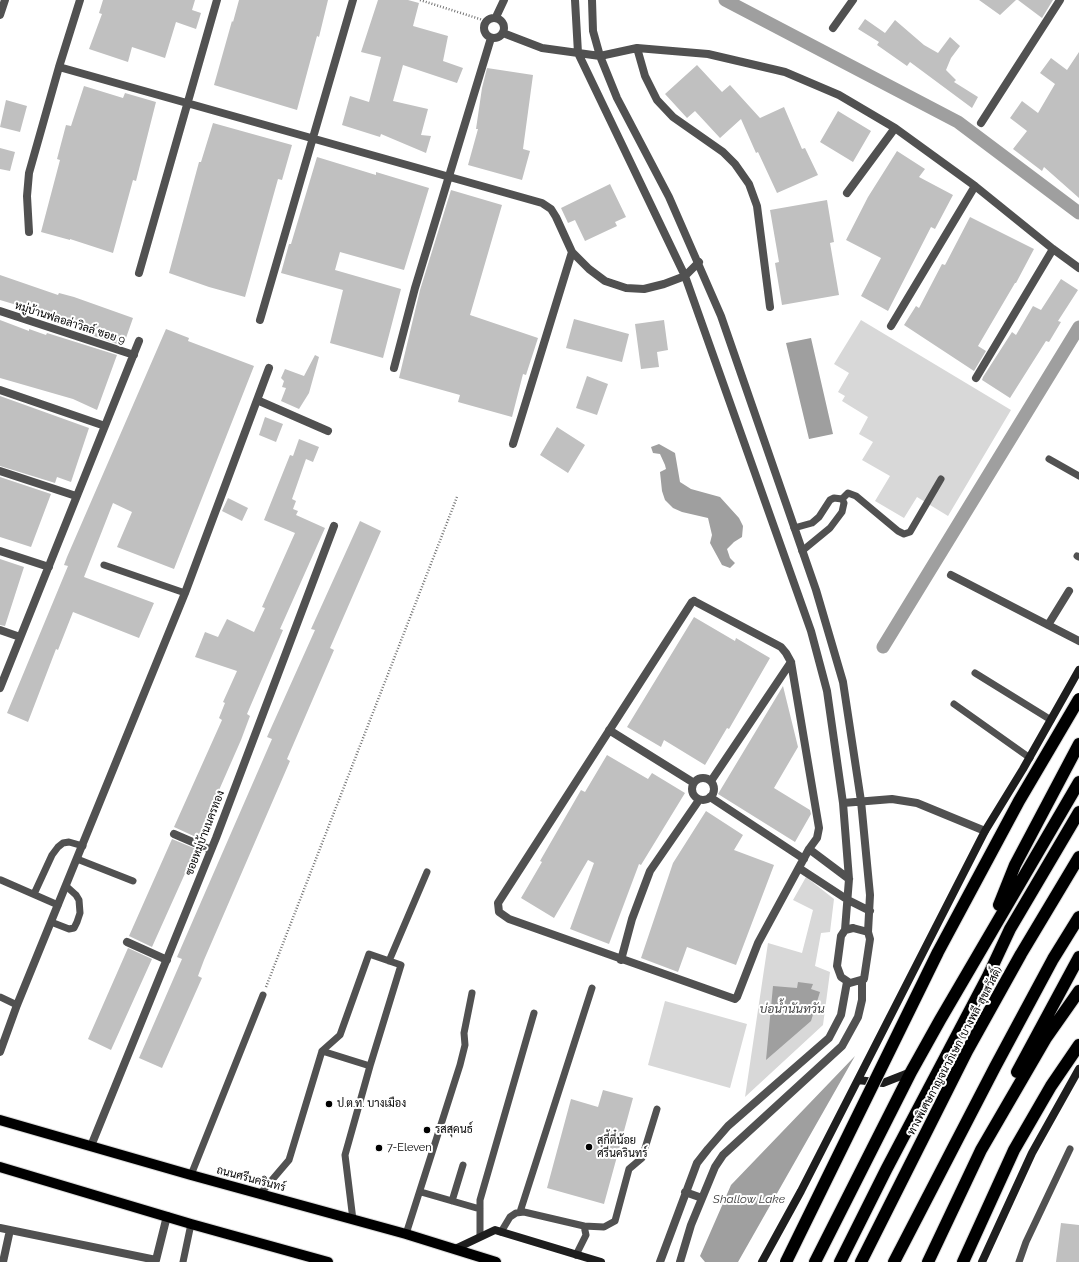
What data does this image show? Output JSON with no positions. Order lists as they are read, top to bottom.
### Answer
{
  "streets": {
    "highway": ["ทางพิเศษกาญจนาภิเษก (บางพลี-สุขสวัสดิ์)"],
    "main road": ["ถนนศรีนครินทร์"],
    "street": ["หมู่บ้านฟลอล่าวิลล์ ซอย 9", "ซอยหมู่บ้านนครทอง"]
  },
  "crossings": [
    ["ซอยหมู่บ้านนครทอง", "ถนนศรีนครินทร์"]
  ],
  "water": ["บ่อน้ำนันทวัน", "Shallow Lake"],
  "places": [
    "ป.ต.ท. บางเมือง",
    "รสสุคนธ์",
    "สุกี้ตี๋น้อย ศรีนครินทร์",
    "7-Eleven"
  ]
}
